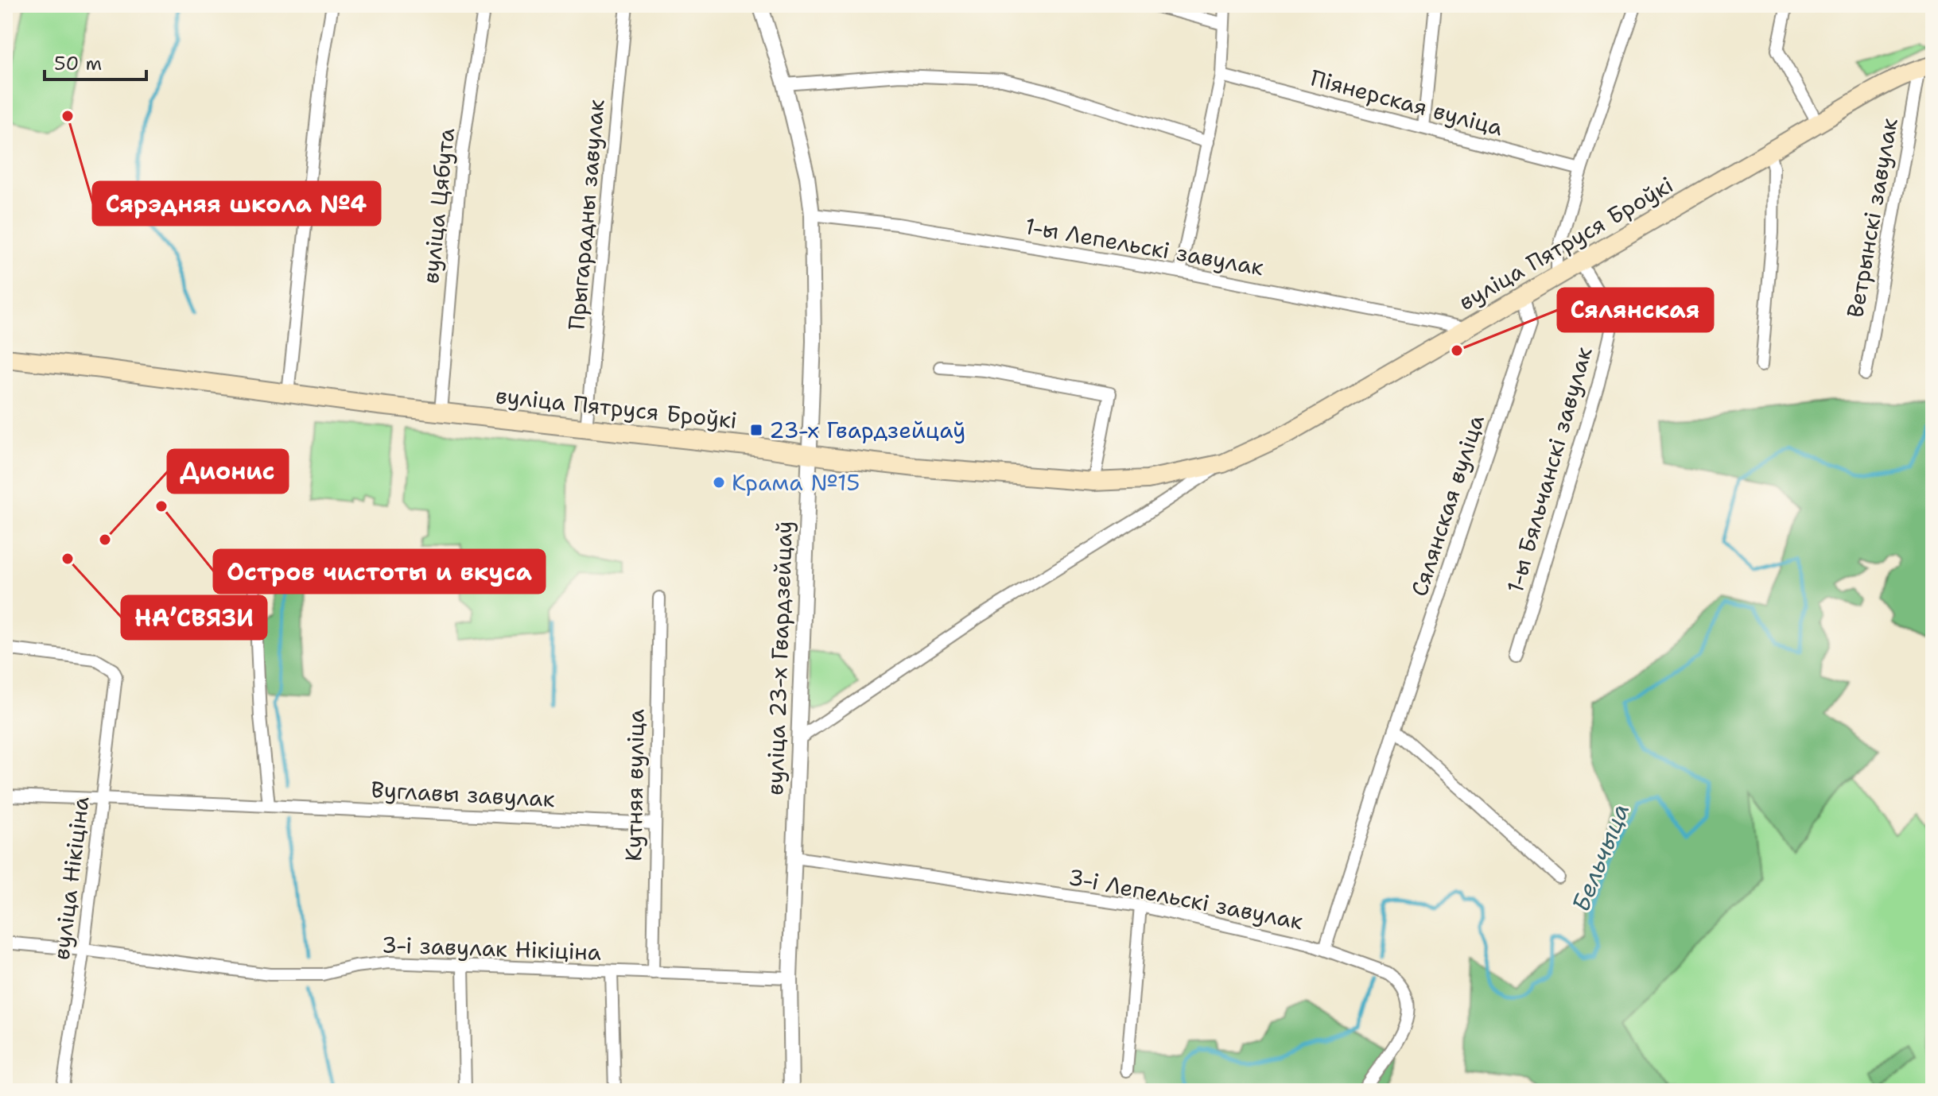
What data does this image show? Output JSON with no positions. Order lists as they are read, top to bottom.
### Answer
{
  "streets": {
    "main road": ["вуліца Пятруся Броўкі"],
    "street": [
      "Піянерская вуліца",
      "вуліца Цябута",
      "Прыгарадны завулак",
      "Ветрынскі завулак",
      "1-ы Лепельскі завулак",
      "1-ы Бяльчанскі завулак",
      "Сялянская вуліца",
      "вуліца 23-х Гвардзейцаў",
      "Кутняя вуліца",
      "Вуглавы завулак",
      "вуліца Нікіціна",
      "3-і Лепельскі завулак",
      "3-і завулак Нікіціна"
    ]
  },
  "crossings": [
    ["вуліца Цябута", "вуліца Пятруся Броўкі"],
    ["Прыгарадны завулак", "вуліца Пятруся Броўкі"],
    ["Ветрынскі завулак", "вуліца Пятруся Броўкі"],
    ["вуліца Пятруся Броўкі", "1-ы Лепельскі завулак"],
    ["вуліца Пятруся Броўкі", "1-ы Бяльчанскі завулак"],
    ["вуліца Пятруся Броўкі", "Сялянская вуліца"],
    ["вуліца Пятруся Броўкі", "вуліца 23-х Гвардзейцаў"],
    ["1-ы Лепельскі завулак", "вуліца 23-х Гвардзейцаў"],
    ["Сялянская вуліца", "3-і Лепельскі завулак"],
    ["вуліца 23-х Гвардзейцаў", "3-і Лепельскі завулак"],
    ["вуліца 23-х Гвардзейцаў", "3-і завулак Нікіціна"],
    ["Кутняя вуліца", "Вуглавы завулак"],
    ["Кутняя вуліца", "3-і завулак Нікіціна"],
    ["Вуглавы завулак", "вуліца Нікіціна"],
    ["вуліца Нікіціна", "3-і завулак Нікіціна"]
  ],
  "water": ["Бельчыца"],
  "places": {
    "other": [
      "Сярэдняя школа №4",
      "Сялянская",
      "Крама №15",
      "Остров чистоты и вкуса",
      "Дионис",
      "НАʼСВЯЗИ"
    ],
    "transit": ["23-х Гвардзейцаў"]
  },
  "scale_bar": "50 m"
}
